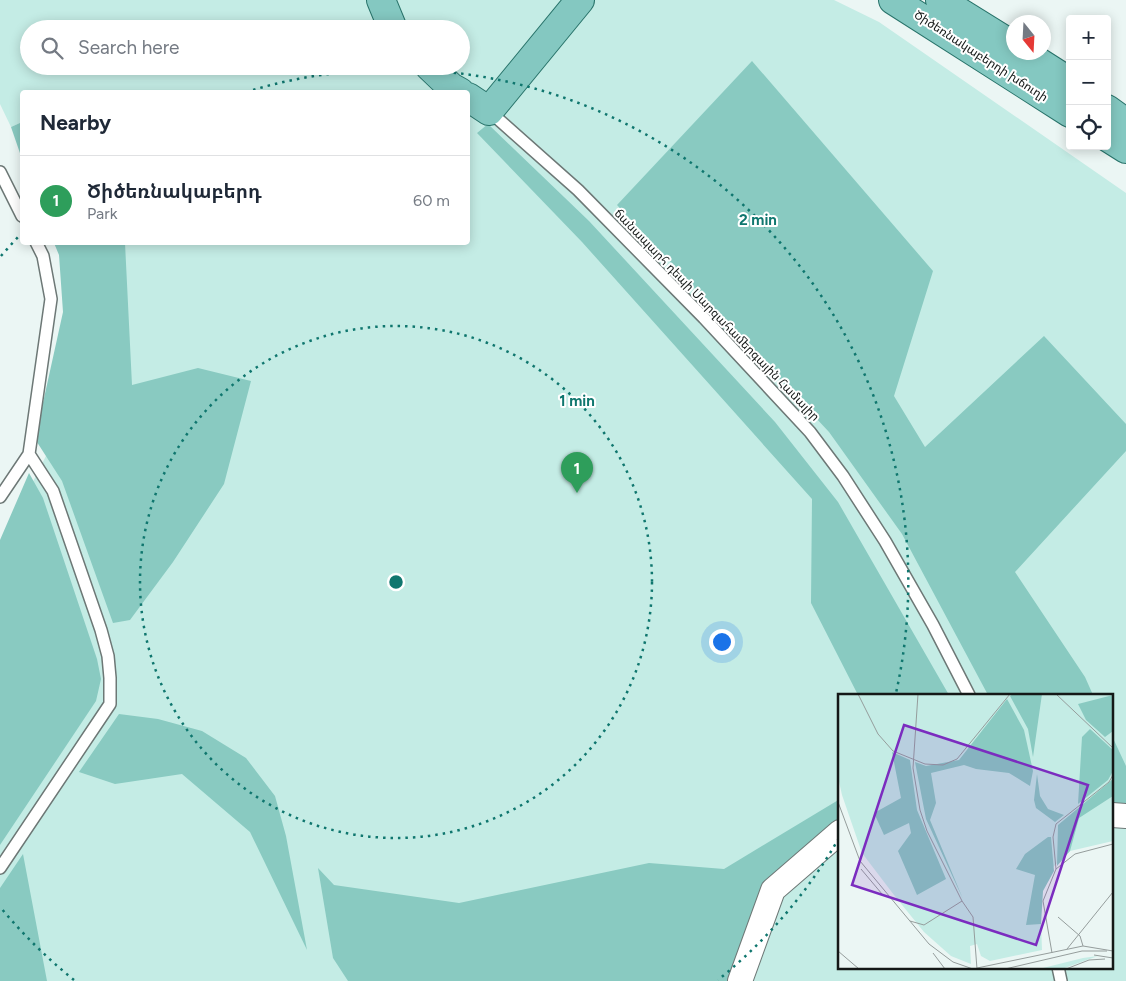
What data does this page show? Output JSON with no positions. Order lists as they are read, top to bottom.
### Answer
{
  "streets": {
    "main road": ["Ծիծեռնակաբերդի խճուղի"],
    "lane": ["ճանապարհ դեպի Մարզահամերգային Համալիր"]
  },
  "north": "bottom",
  "page": {
    "map_buttons": ["+", "−"],
    "search": "Search here",
    "heading": "Nearby",
    "list": [
      {
        "mark": "1",
        "name": "Ծիծեռնակաբերդ",
        "note": "Park",
        "value": "60 m"
      }
    ],
    "pins": "1"
  },
  "rings": ["2 min", "1 min"]
}
